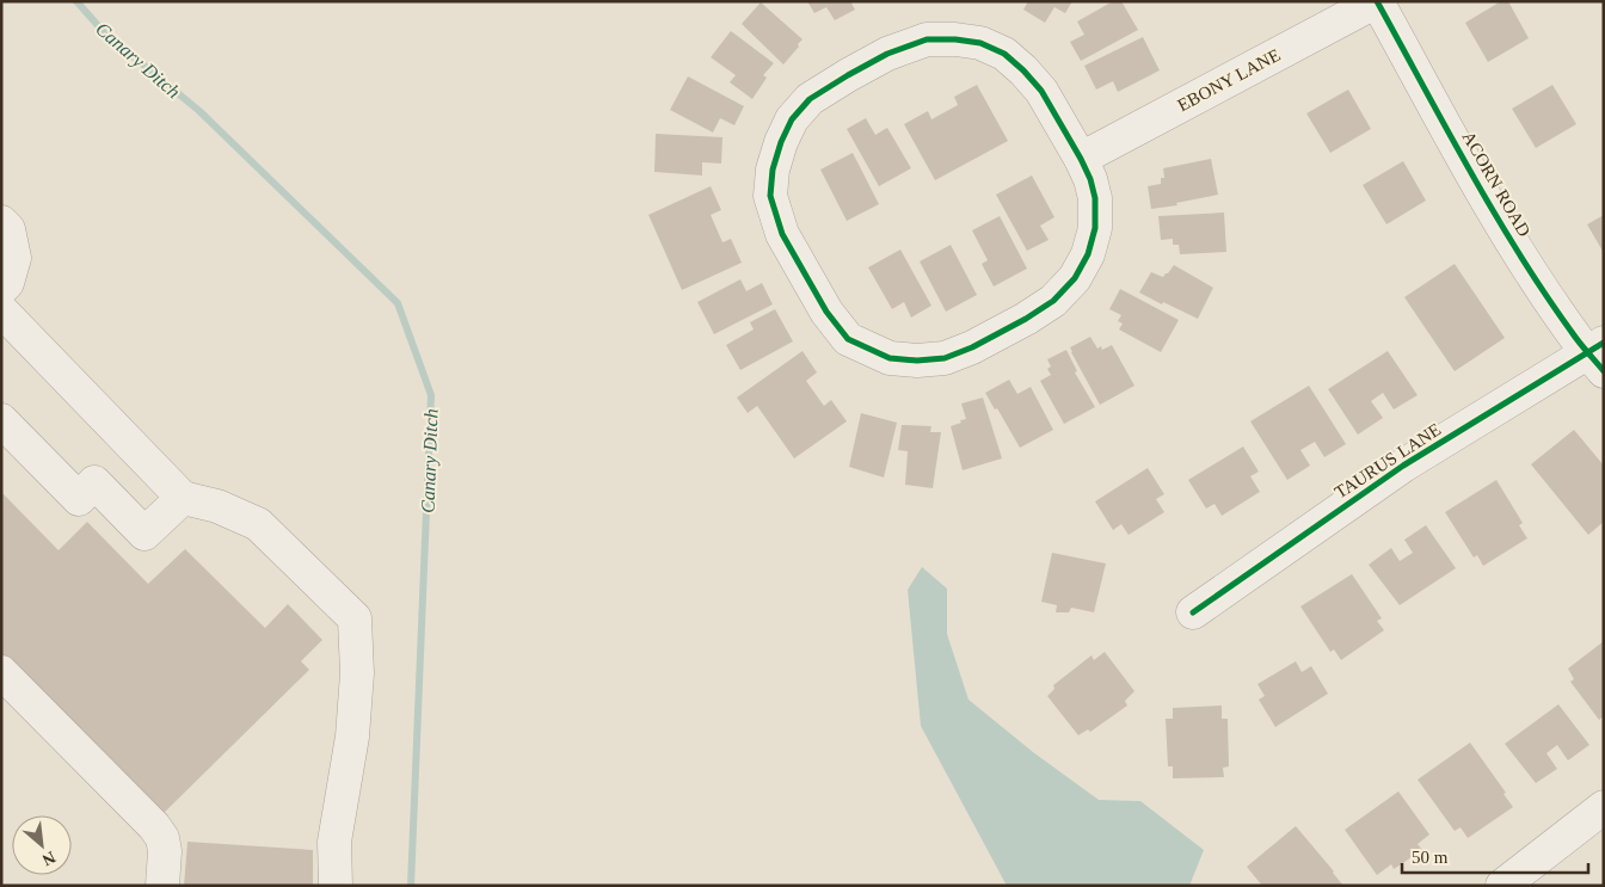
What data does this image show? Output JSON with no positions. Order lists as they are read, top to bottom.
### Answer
{
  "streets": {
    "street": ["EBONY LANE", "ACORN ROAD", "TAURUS LANE"]
  },
  "crossings": [
    ["EBONY LANE", "ACORN ROAD"],
    ["ACORN ROAD", "TAURUS LANE"]
  ],
  "water": ["Canary Ditch"],
  "scale_bar": "50 m",
  "north": "bottom right"
}
